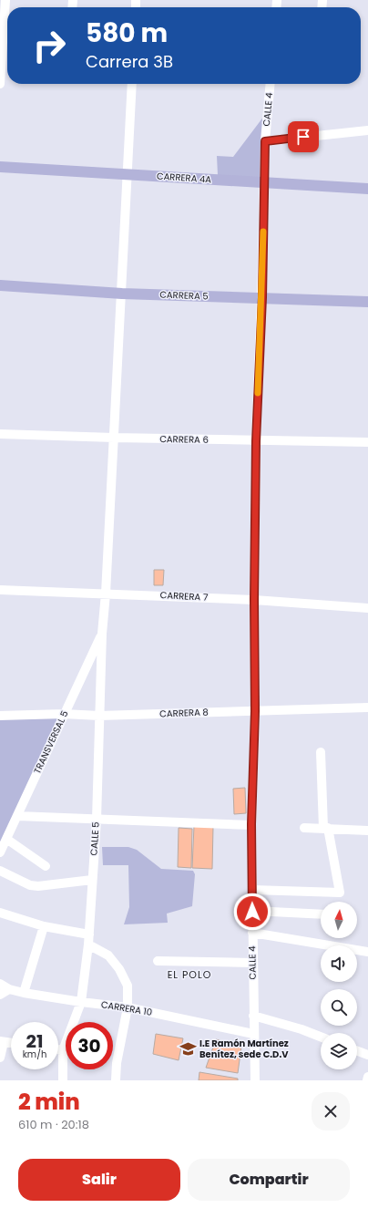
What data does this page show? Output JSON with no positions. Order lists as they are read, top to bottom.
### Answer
{
  "streets": {
    "main road": ["CARRERA 4A", "CARRERA 5"],
    "street": [
      "CALLE 4",
      "CARRERA 6",
      "CARRERA 7",
      "CARRERA 8",
      "TRANSVERSAL 5",
      "CALLE 5",
      "CARRERA 10"
    ]
  },
  "crossings": [
    ["CALLE 4", "CARRERA 4A"],
    ["CALLE 4", "CARRERA 5"],
    ["CALLE 4", "CARRERA 6"],
    ["CALLE 4", "CARRERA 7"],
    ["CALLE 4", "CARRERA 8"],
    ["CALLE 4", "CARRERA 10"],
    ["CARRERA 4A", "CALLE 5"],
    ["CARRERA 5", "CALLE 5"],
    ["CARRERA 6", "CALLE 5"],
    ["CARRERA 7", "CALLE 5"],
    ["CARRERA 8", "TRANSVERSAL 5"],
    ["CARRERA 8", "CALLE 5"],
    ["TRANSVERSAL 5", "CALLE 5"],
    ["CALLE 5", "CARRERA 10"]
  ],
  "districts": ["EL POLO"],
  "places": {
    "school or university": ["I.E Ramón Martínez Benítez, sede C.D.V"]
  },
  "north": "top",
  "page": {
    "turn": ["580 m", "Carrera 3B"],
    "speed": "21 km/h",
    "limit": "30",
    "heading": ["2 min", "610 m · 20:18"],
    "buttons": ["Salir", "Compartir"]
  }
}
